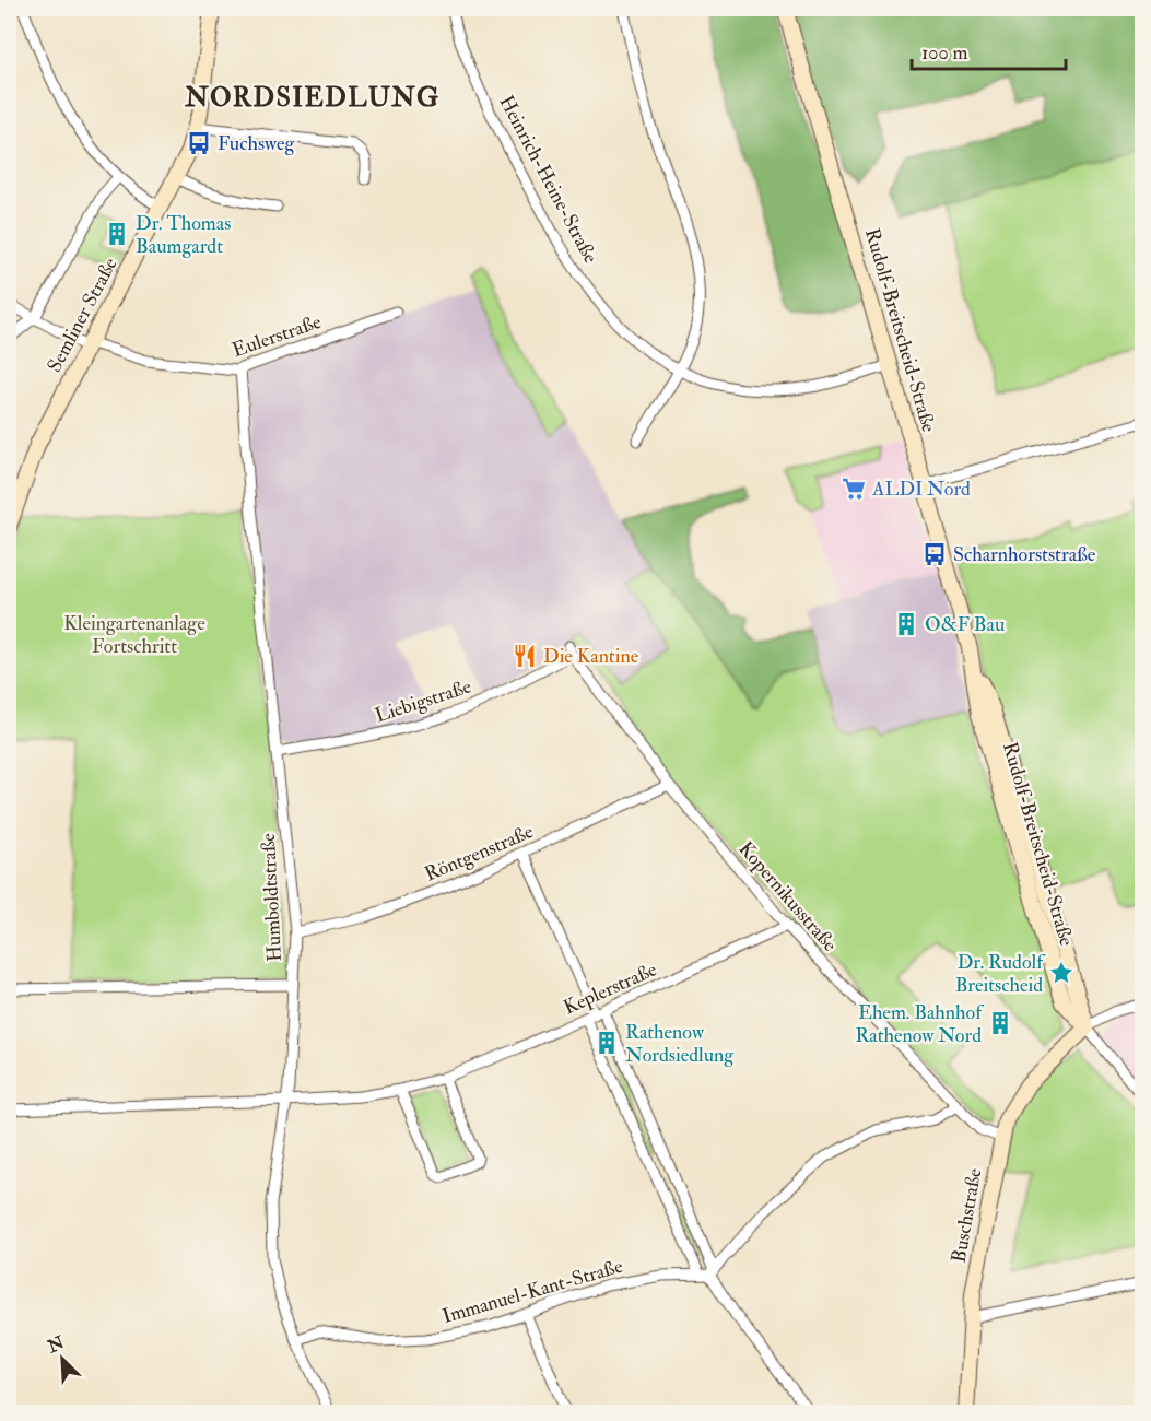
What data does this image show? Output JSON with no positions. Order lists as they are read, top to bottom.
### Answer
{
  "streets": {
    "street": [
      "Heinrich-Heine-Straße",
      "Semliner Straße",
      "Rudolf-Breitscheid-Straße",
      "Eulerstraße",
      "Liebigstraße",
      "Röntgenstraße",
      "Kopernikusstraße",
      "Humboldtstraße",
      "Keplerstraße",
      "Buschstraße",
      "Immanuel-Kant-Straße"
    ]
  },
  "crossings": [
    ["Heinrich-Heine-Straße", "Rudolf-Breitscheid-Straße"],
    ["Semliner Straße", "Eulerstraße"],
    ["Rudolf-Breitscheid-Straße", "Buschstraße"],
    ["Eulerstraße", "Humboldtstraße"],
    ["Liebigstraße", "Kopernikusstraße"],
    ["Liebigstraße", "Humboldtstraße"],
    ["Röntgenstraße", "Kopernikusstraße"],
    ["Röntgenstraße", "Humboldtstraße"],
    ["Kopernikusstraße", "Keplerstraße"],
    ["Kopernikusstraße", "Buschstraße"],
    ["Humboldtstraße", "Keplerstraße"],
    ["Humboldtstraße", "Immanuel-Kant-Straße"]
  ],
  "districts": ["NORDSIEDLUNG"],
  "parks": ["Kleingartenanlage Fortschritt"],
  "places": {
    "bus stop": ["Fuchsweg", "Scharnhorststraße"],
    "building": [
      "Dr. Thomas Baumgardt",
      "O&F Bau",
      "Ehem. Bahnhof Rathenow Nord",
      "Rathenow Nordsiedlung"
    ],
    "supermarket": ["ALDI Nord"],
    "restaurant": ["Die Kantine"],
    "place": ["Dr. Rudolf Breitscheid"]
  },
  "scale_bar": "100 m",
  "north": "top left"
}
